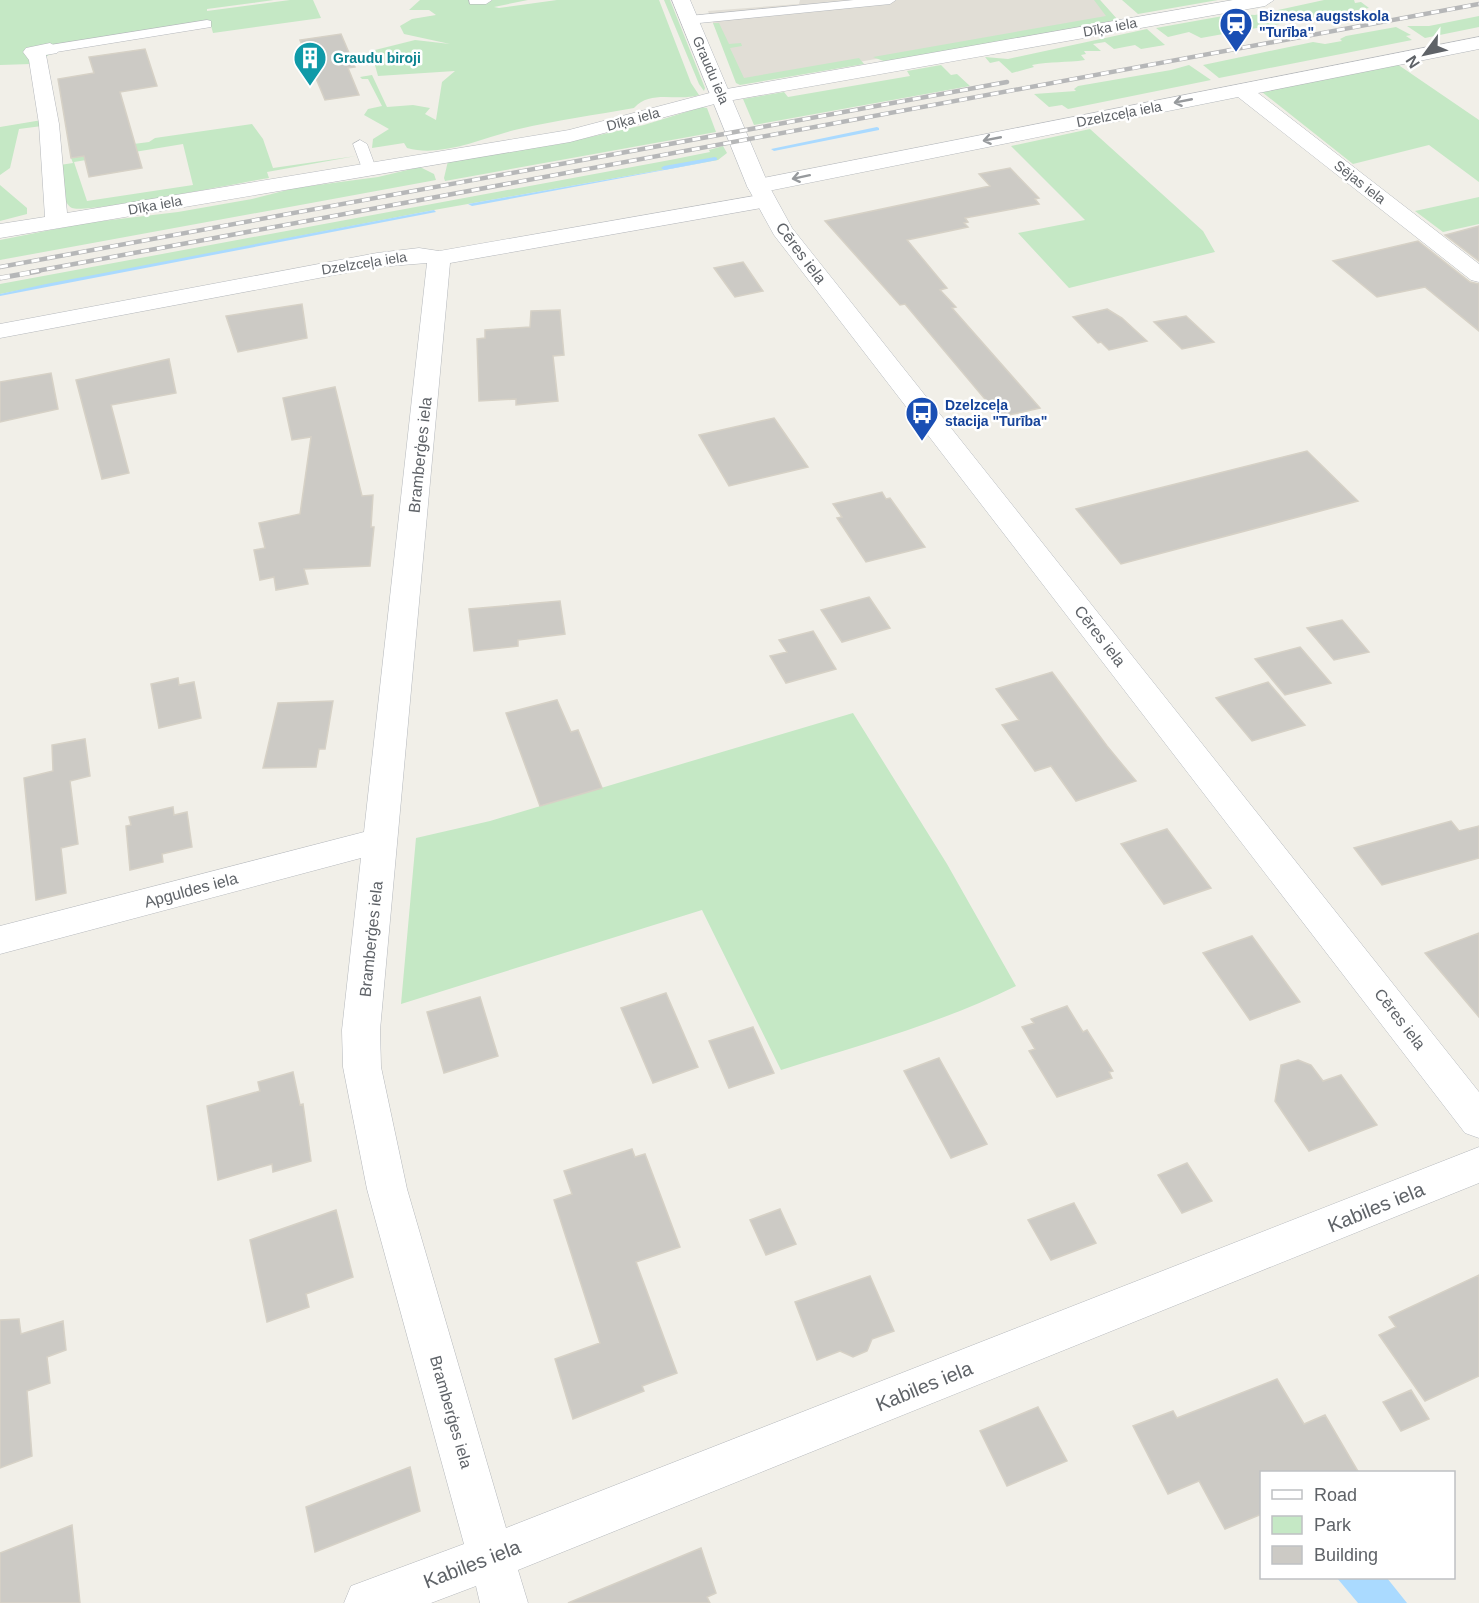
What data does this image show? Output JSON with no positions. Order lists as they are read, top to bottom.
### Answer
{
  "streets": {
    "street": [
      "Dīķa iela",
      "Graudu iela",
      "Dzelzceļa iela",
      "Sējas iela",
      "Cēres iela",
      "Bramberģes iela",
      "Apguldes iela",
      "Kabiles iela"
    ]
  },
  "crossings": [
    ["Dīķa iela", "Graudu iela"],
    ["Graudu iela", "Cēres iela"],
    ["Dzelzceļa iela", "Sējas iela"],
    ["Dzelzceļa iela", "Cēres iela"],
    ["Dzelzceļa iela", "Bramberģes iela"],
    ["Bramberģes iela", "Apguldes iela"],
    ["Bramberģes iela", "Kabiles iela"]
  ],
  "places": {
    "station": ["Biznesa augstskola \"Turība\""],
    "building": ["Graudu biroji"],
    "bus stop": ["Dzelzceļa stacija \"Turība\""]
  },
  "legend": ["Road", "Park", "Building"],
  "north": "bottom left"
}
